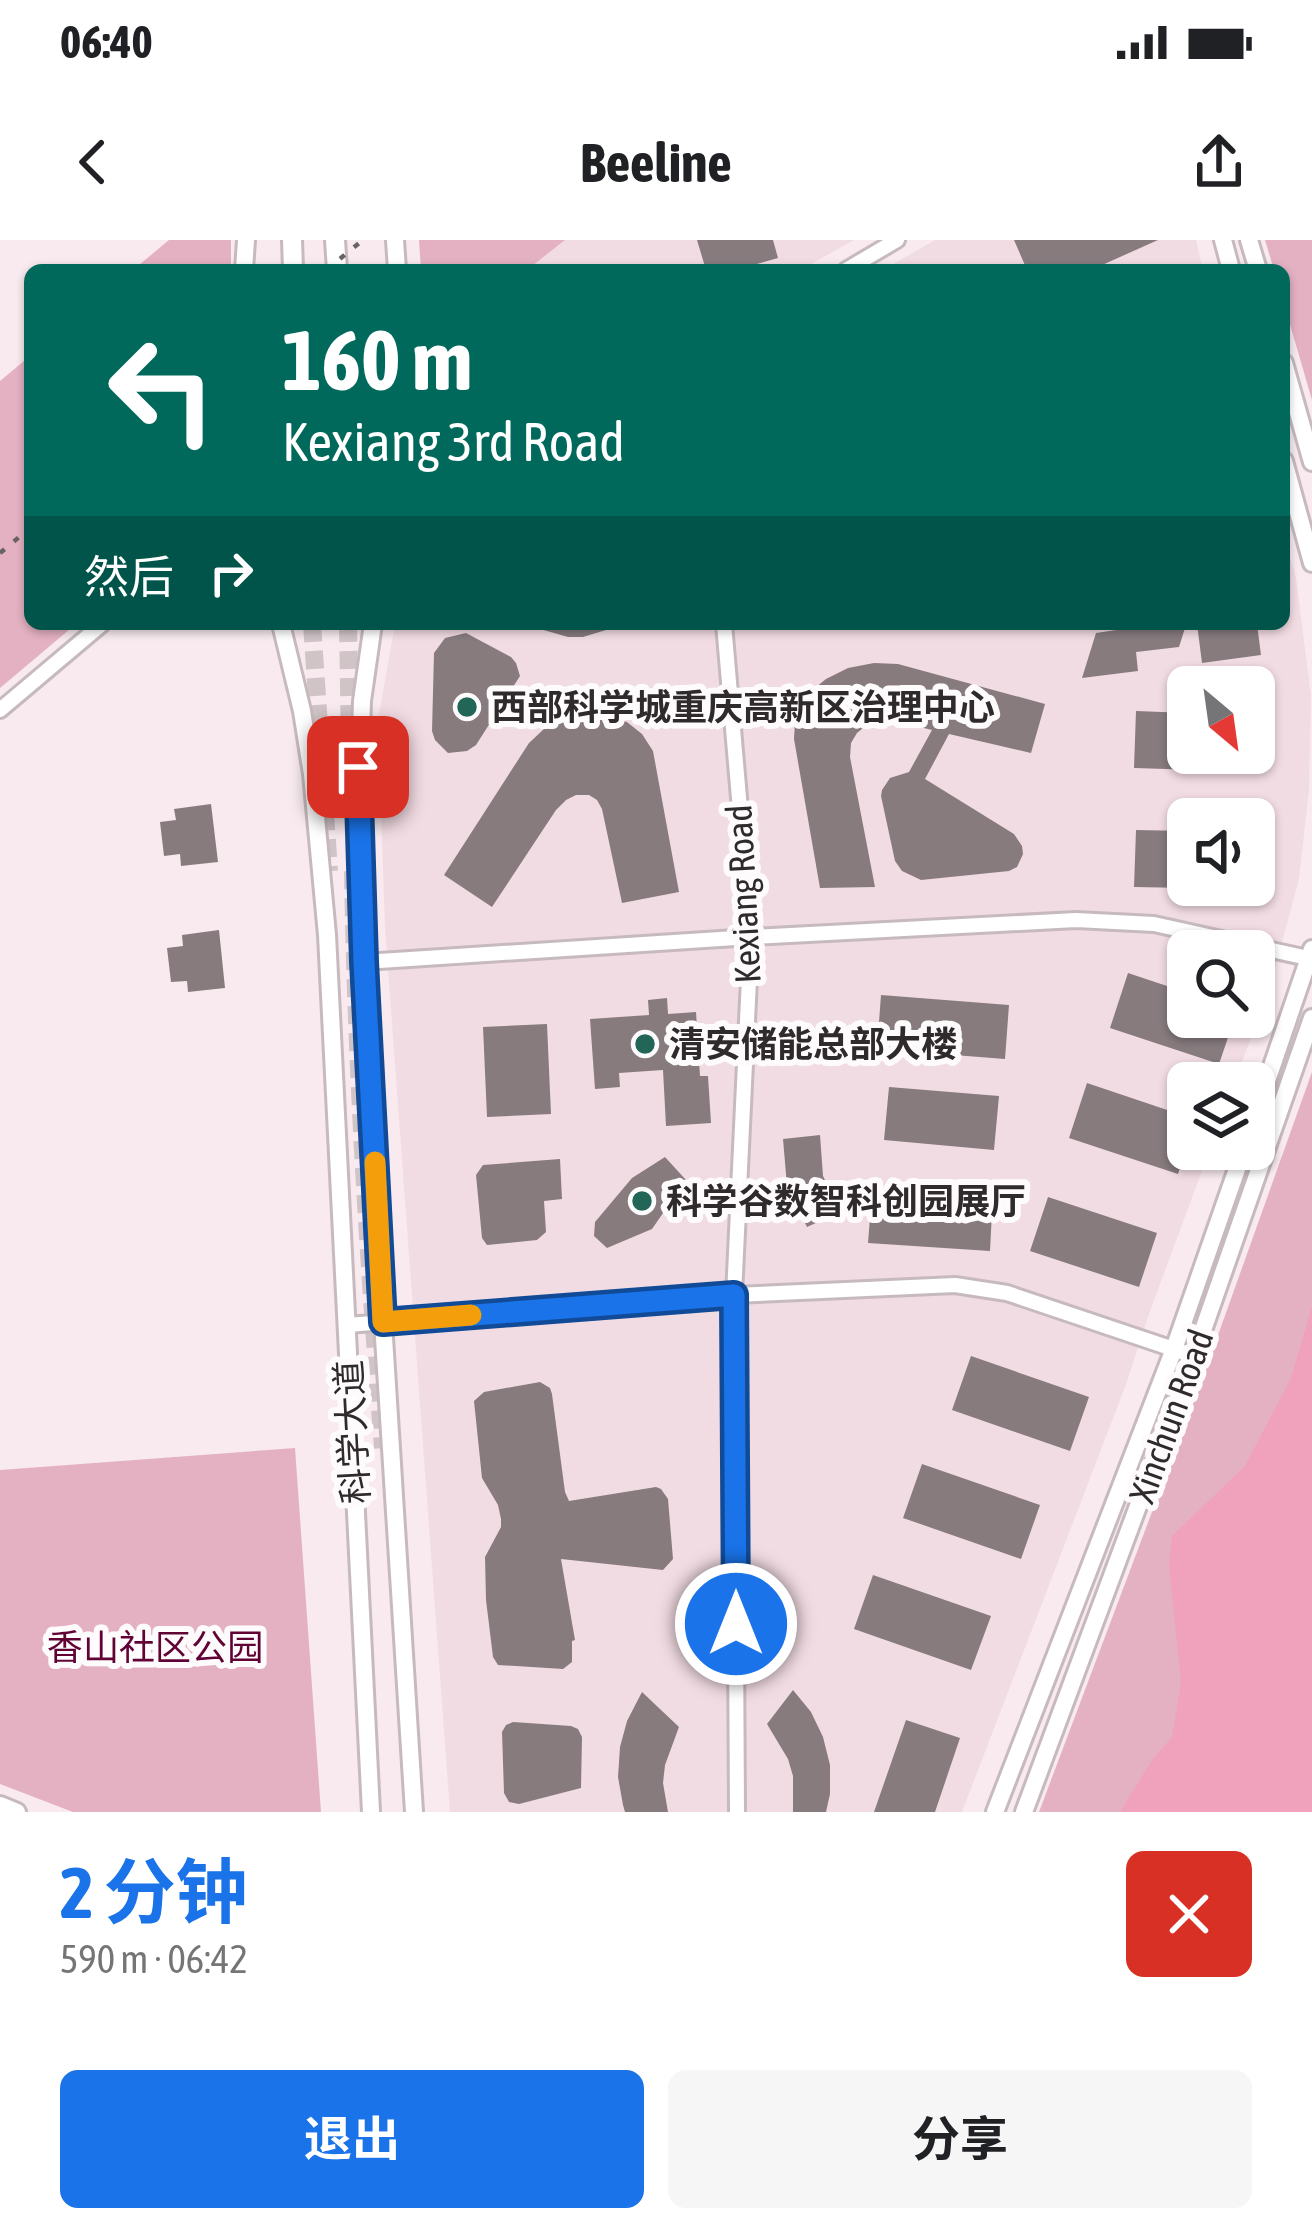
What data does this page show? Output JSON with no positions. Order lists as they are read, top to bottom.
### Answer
{
  "streets": {
    "main road": ["Xinchun Road", "科学大道"],
    "street": ["Kexiang Road"]
  },
  "parks": ["香山社区公园"],
  "places": ["西部科学城重庆高新区治理中心", "清安储能总部大楼", "科学谷数智科创园展厅"],
  "north": "bottom right",
  "page": {
    "status": "06:40",
    "header": "Beeline",
    "turn": ["160 m", "Kexiang 3rd Road"],
    "then": "然后",
    "heading": ["2 分钟", "590 m · 06:42"],
    "buttons": ["退出", "分享"]
  }
}
